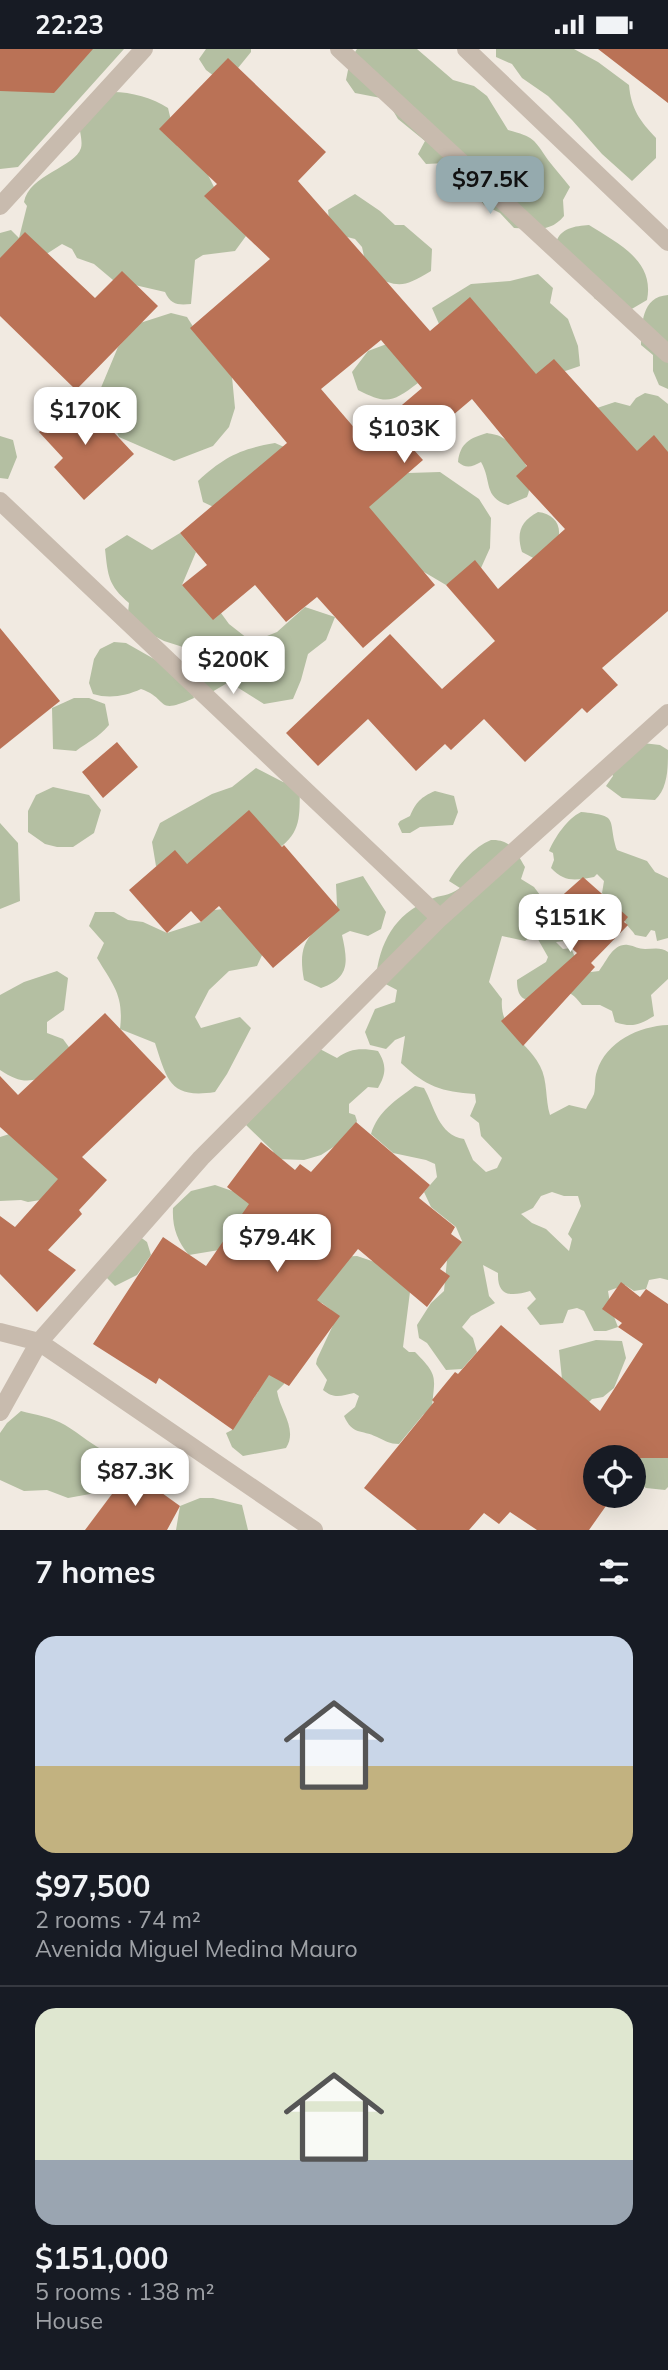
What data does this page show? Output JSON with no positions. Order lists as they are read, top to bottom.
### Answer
{
  "page": {
    "status": "22:23",
    "price": [
      "$97.5K",
      "$170K",
      "$103K",
      "$200K",
      "$151K",
      "$79.4K",
      "$87.3K"
    ],
    "heading": "7 homes",
    "list": [
      {
        "name": "$97,500",
        "note": "2 rooms · 74 m² · Avenida Miguel Medina Mauro"
      },
      {
        "name": "$151,000",
        "note": "5 rooms · 138 m² · House"
      }
    ]
  }
}
